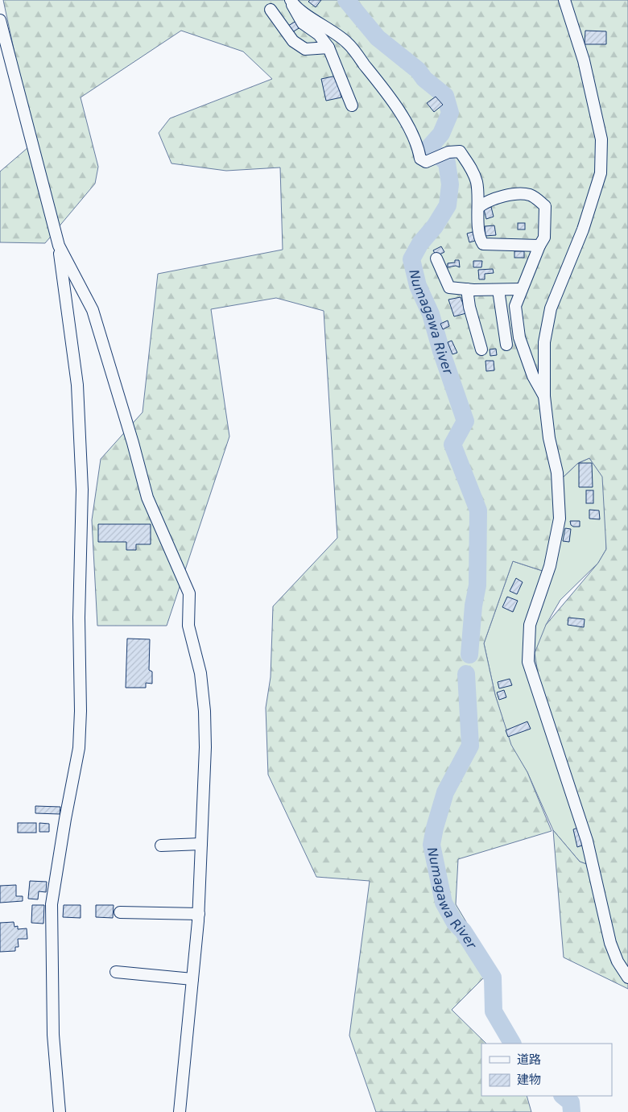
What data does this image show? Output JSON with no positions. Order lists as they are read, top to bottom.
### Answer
{
  "water": ["Numagawa River"],
  "legend": ["道路", "建物"]
}
